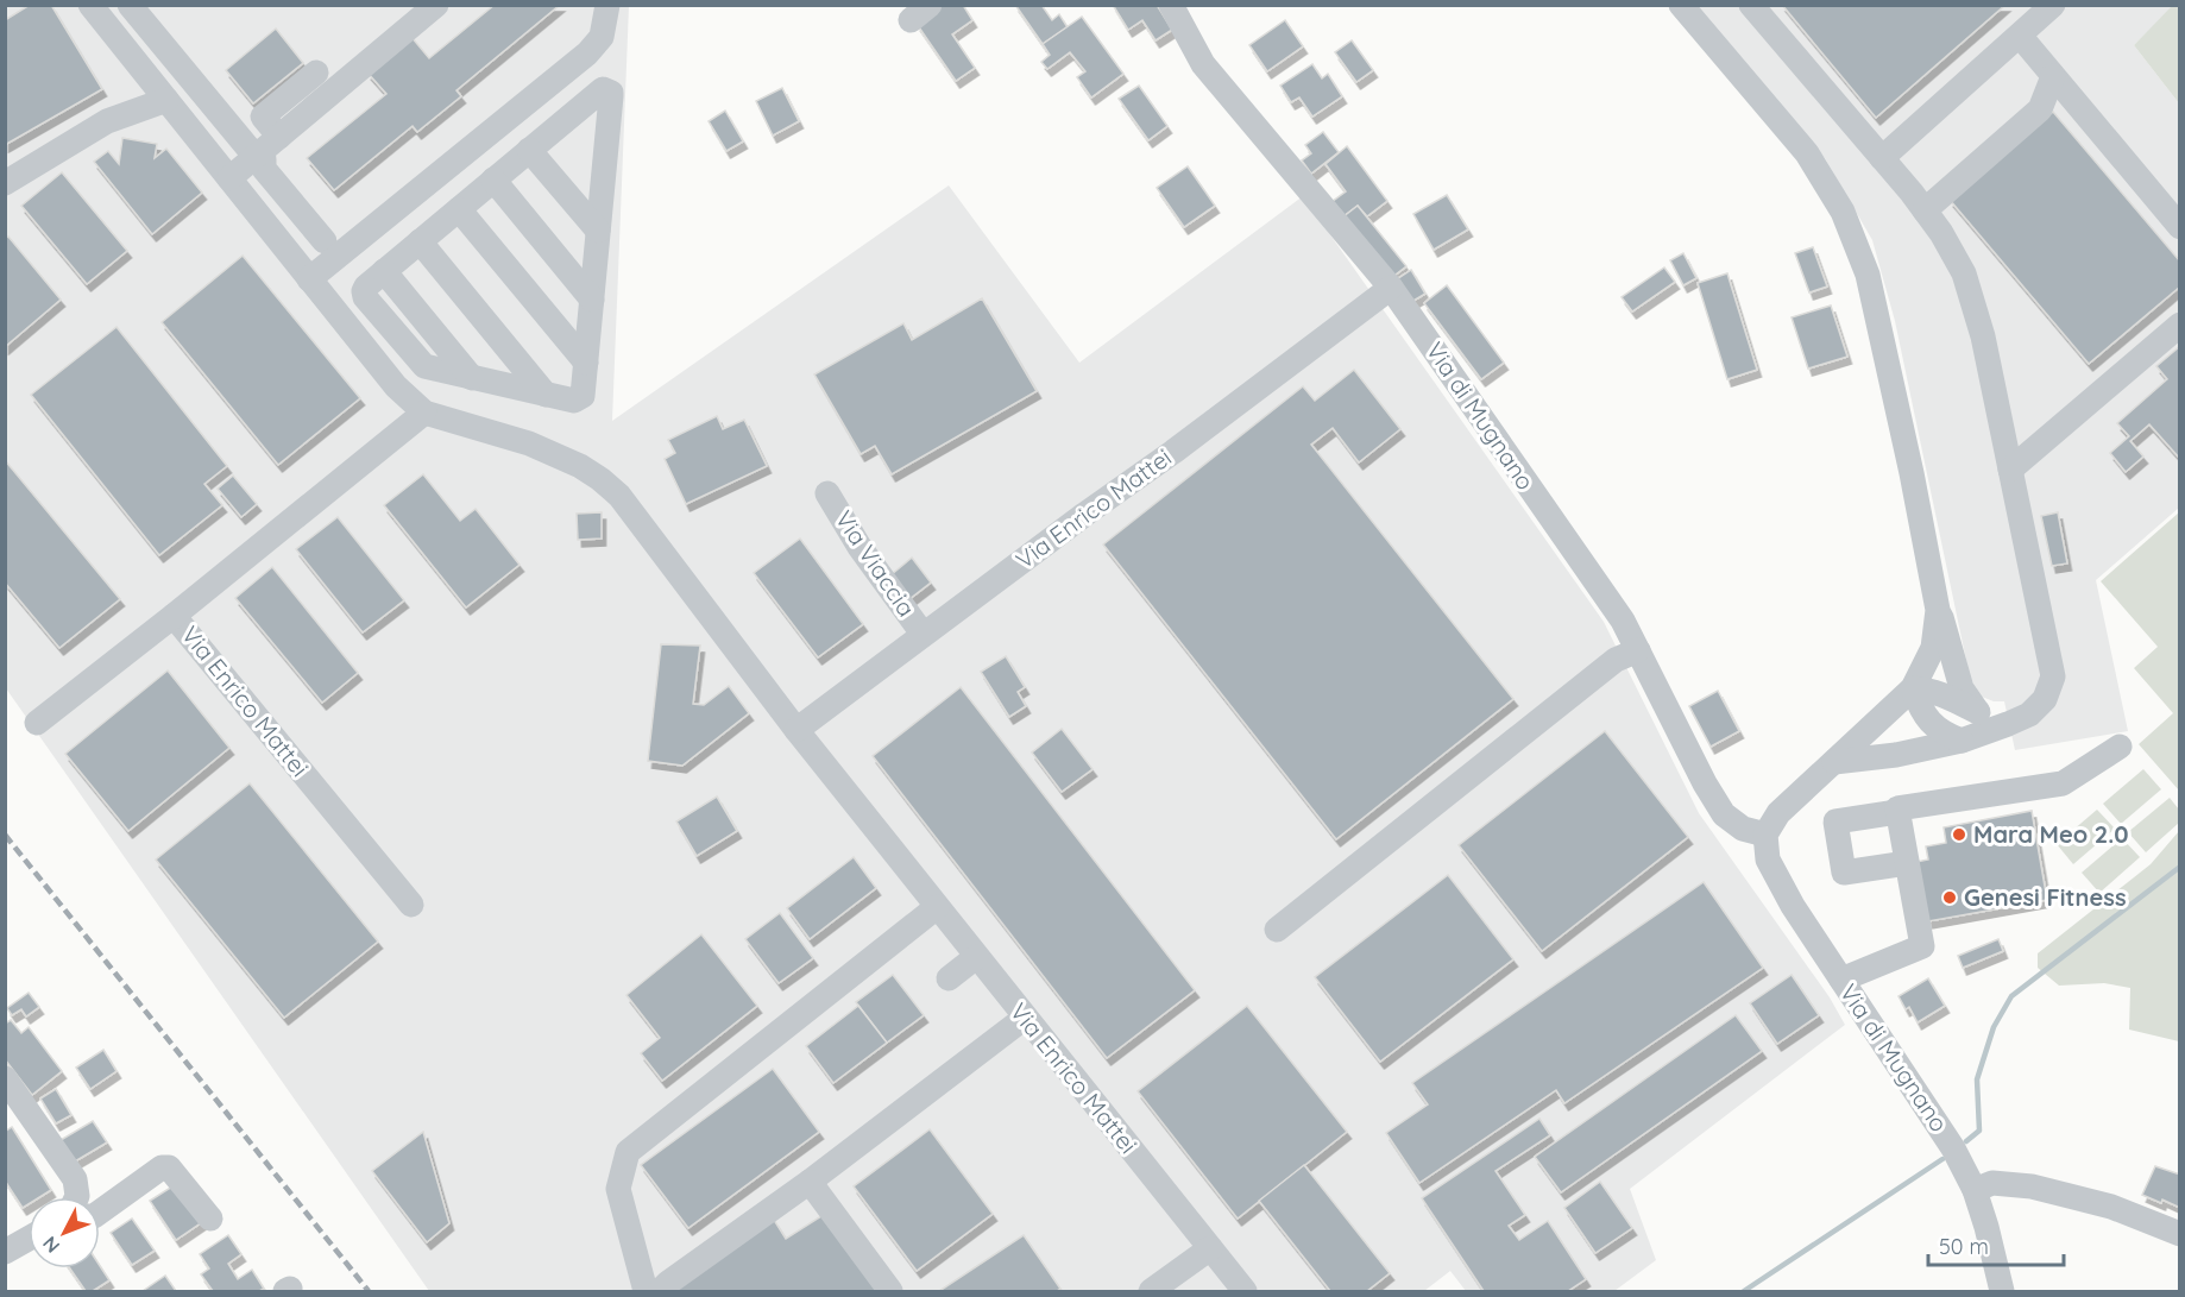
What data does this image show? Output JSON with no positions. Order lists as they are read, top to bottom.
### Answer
{
  "streets": {
    "street": ["Via di Mugnano", "Via Enrico Mattei", "Via Viaccia"]
  },
  "crossings": [
    ["Via di Mugnano", "Via Enrico Mattei"],
    ["Via Enrico Mattei", "Via Viaccia"]
  ],
  "places": ["Mara Meo 2.0", "Genesi Fitness"],
  "scale_bar": "50 m",
  "north": "bottom left"
}
